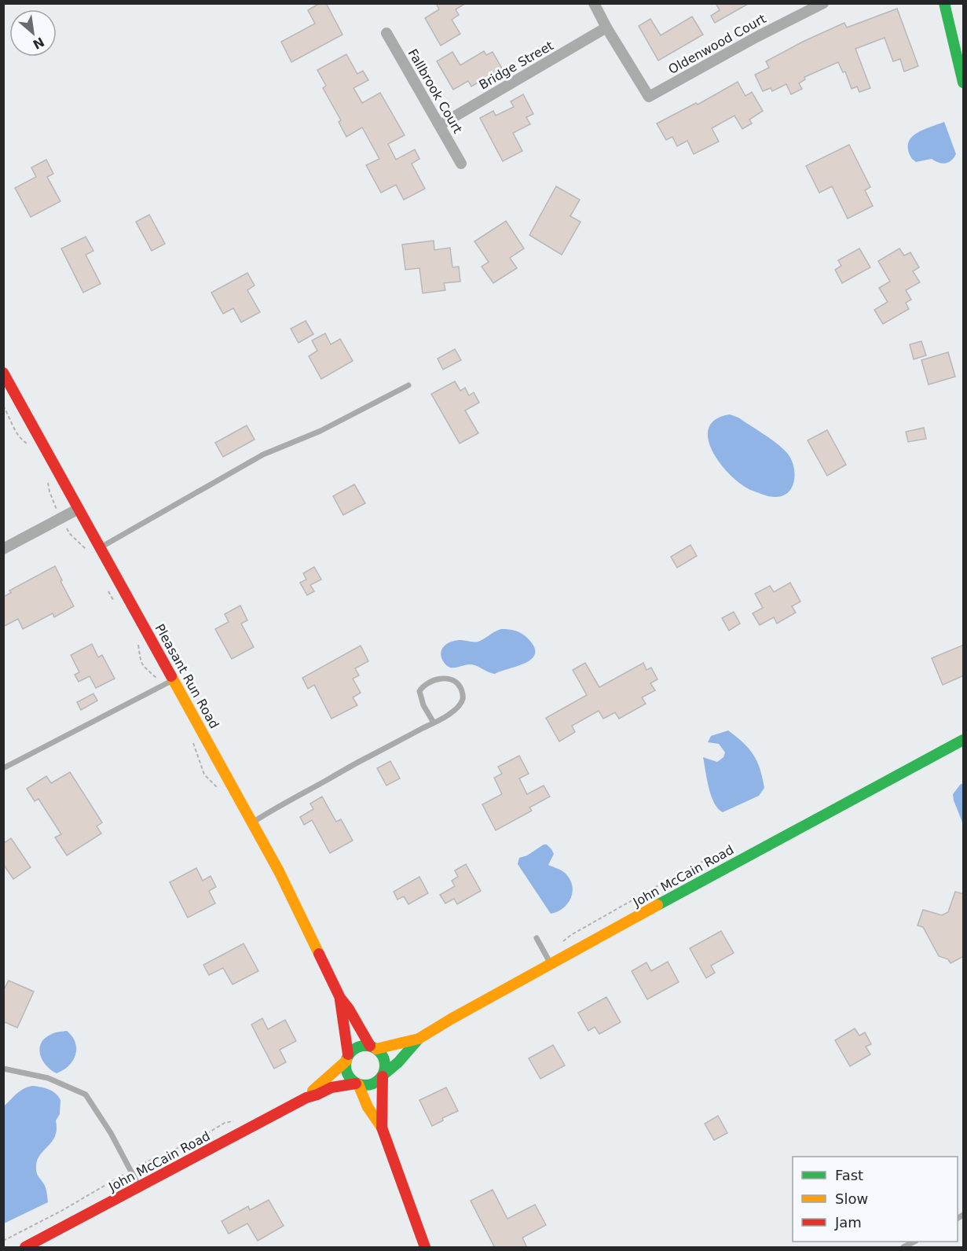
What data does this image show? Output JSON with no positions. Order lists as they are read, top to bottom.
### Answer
{
  "streets": {
    "main road": ["Pleasant Run Road", "John McCain Road"],
    "street": ["Oldenwood Court", "Bridge Street", "Fallbrook Court"]
  },
  "crossings": [
    ["Oldenwood Court", "Bridge Street"],
    ["Bridge Street", "Fallbrook Court"],
    ["Pleasant Run Road", "John McCain Road"]
  ],
  "legend": ["Fast", "Slow", "Jam"],
  "north": "bottom right"
}
